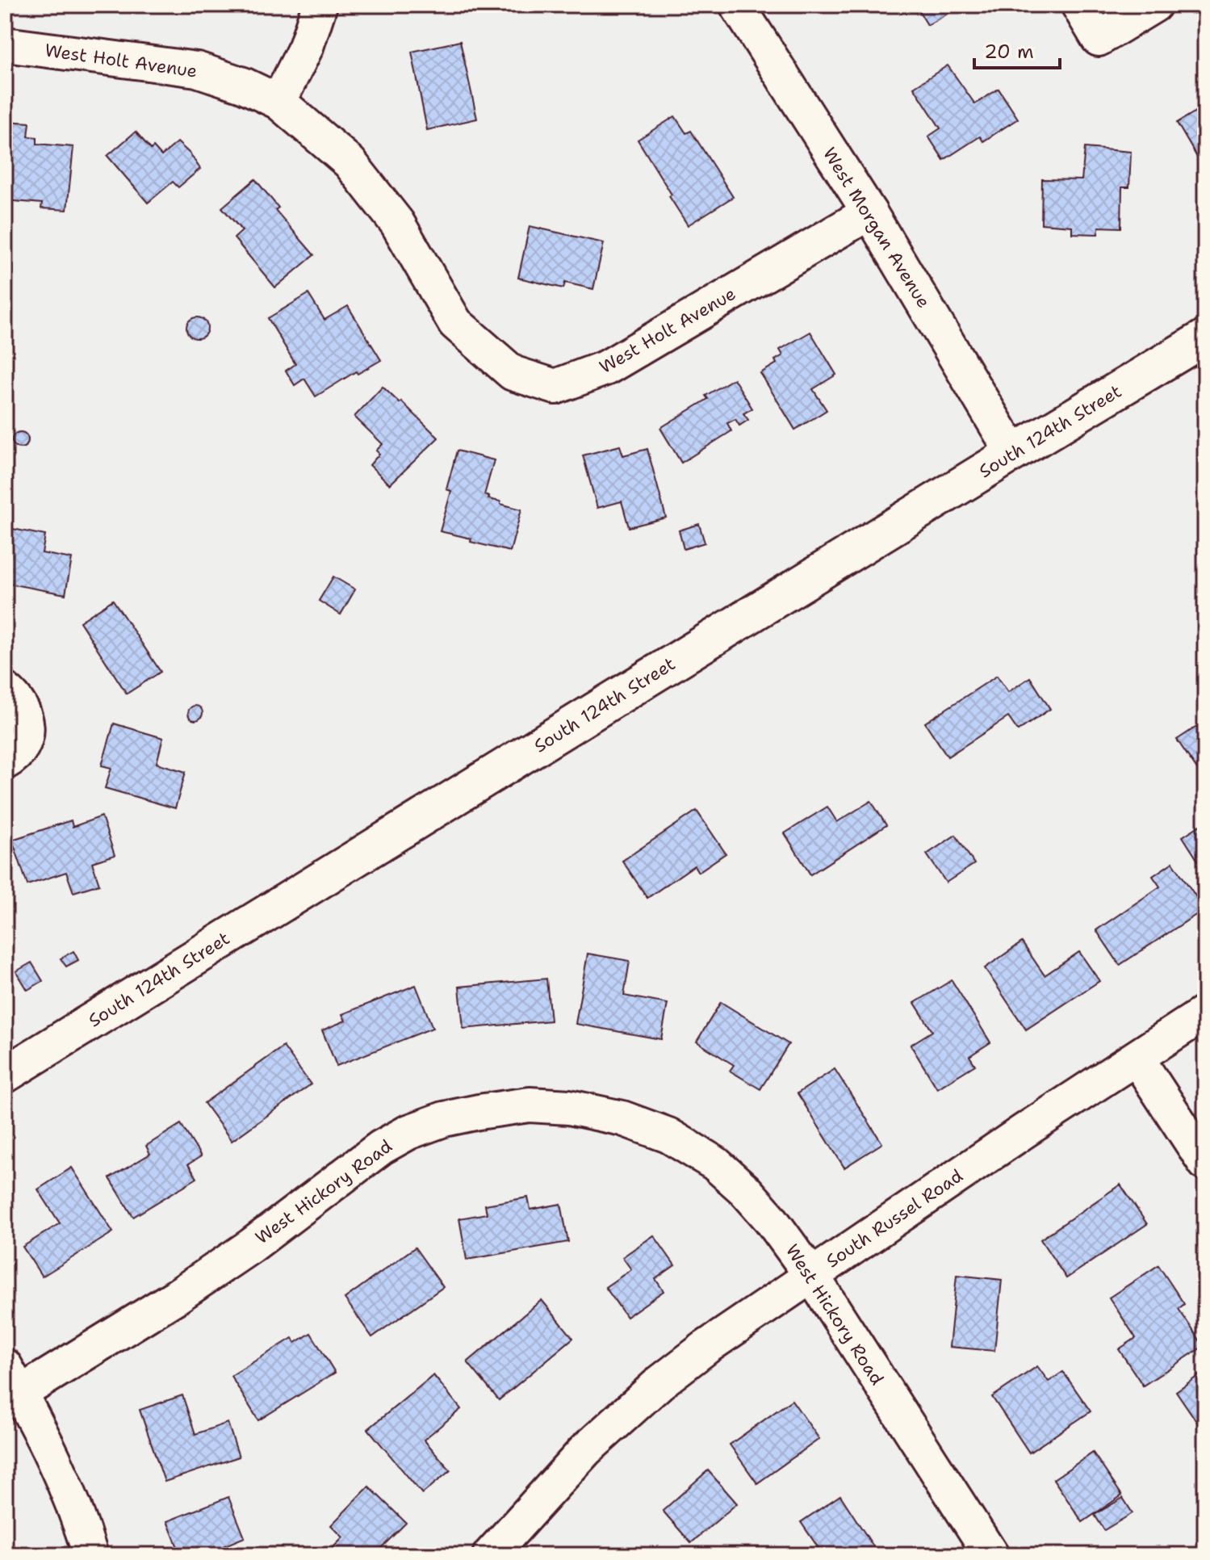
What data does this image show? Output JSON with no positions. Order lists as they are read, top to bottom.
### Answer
{
  "streets": {
    "street": [
      "West Holt Avenue",
      "West Morgan Avenue",
      "South 124th Street",
      "West Hickory Road",
      "South Russel Road"
    ]
  },
  "crossings": [
    ["West Holt Avenue", "West Morgan Avenue"],
    ["West Morgan Avenue", "South 124th Street"],
    ["West Hickory Road", "South Russel Road"]
  ],
  "scale_bar": "20 m"
}
